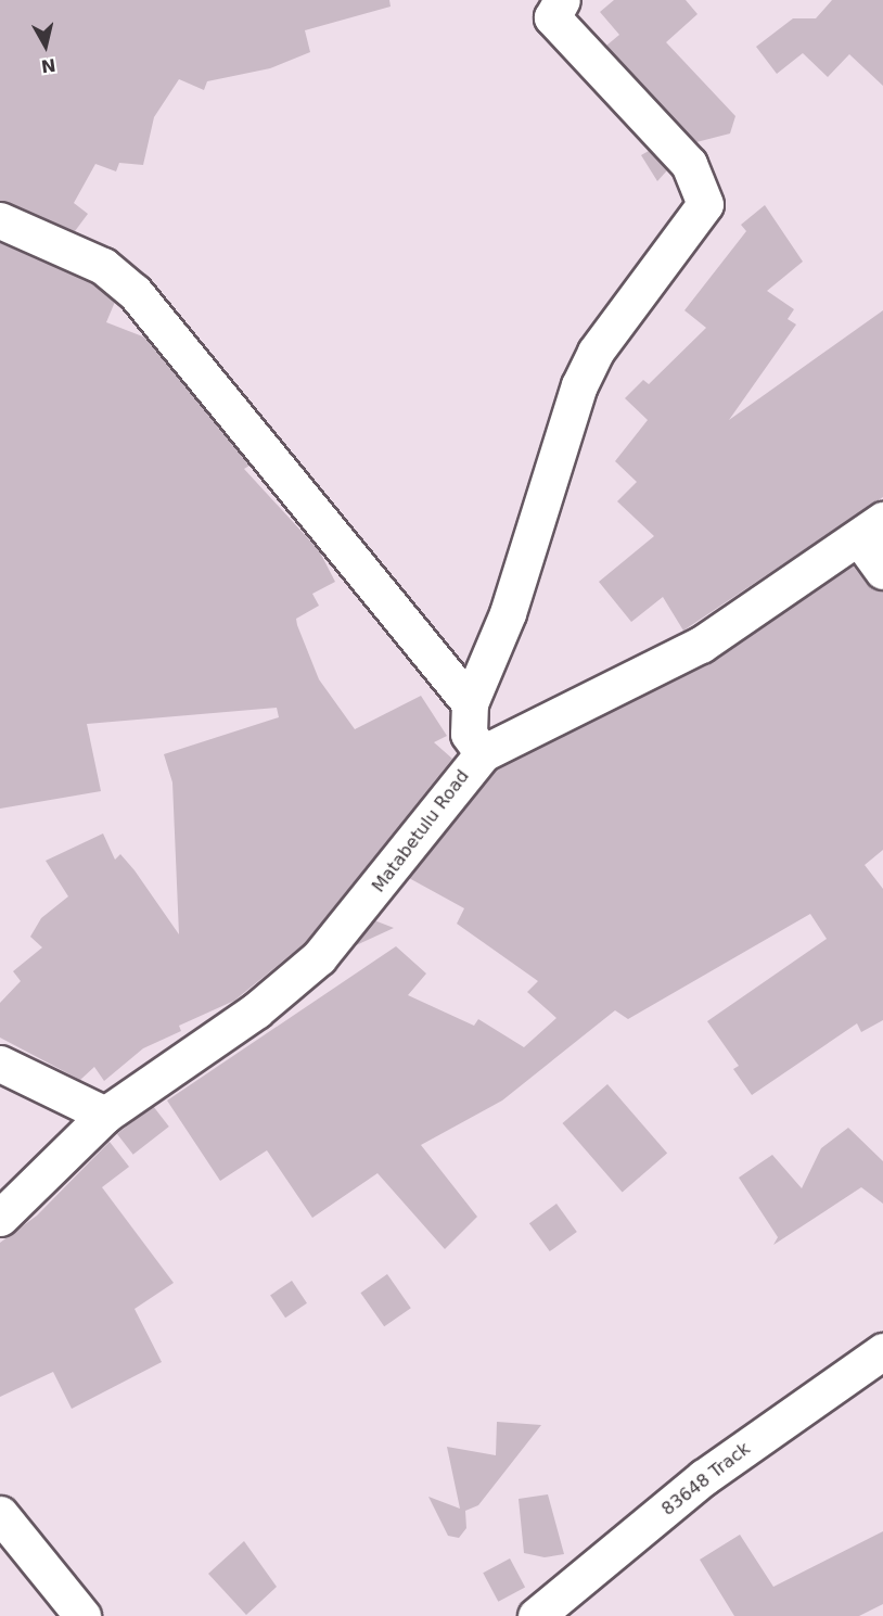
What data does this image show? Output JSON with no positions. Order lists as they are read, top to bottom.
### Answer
{
  "streets": {
    "street": ["Matabetulu Road", "83648 Track"]
  },
  "north": "bottom"
}
